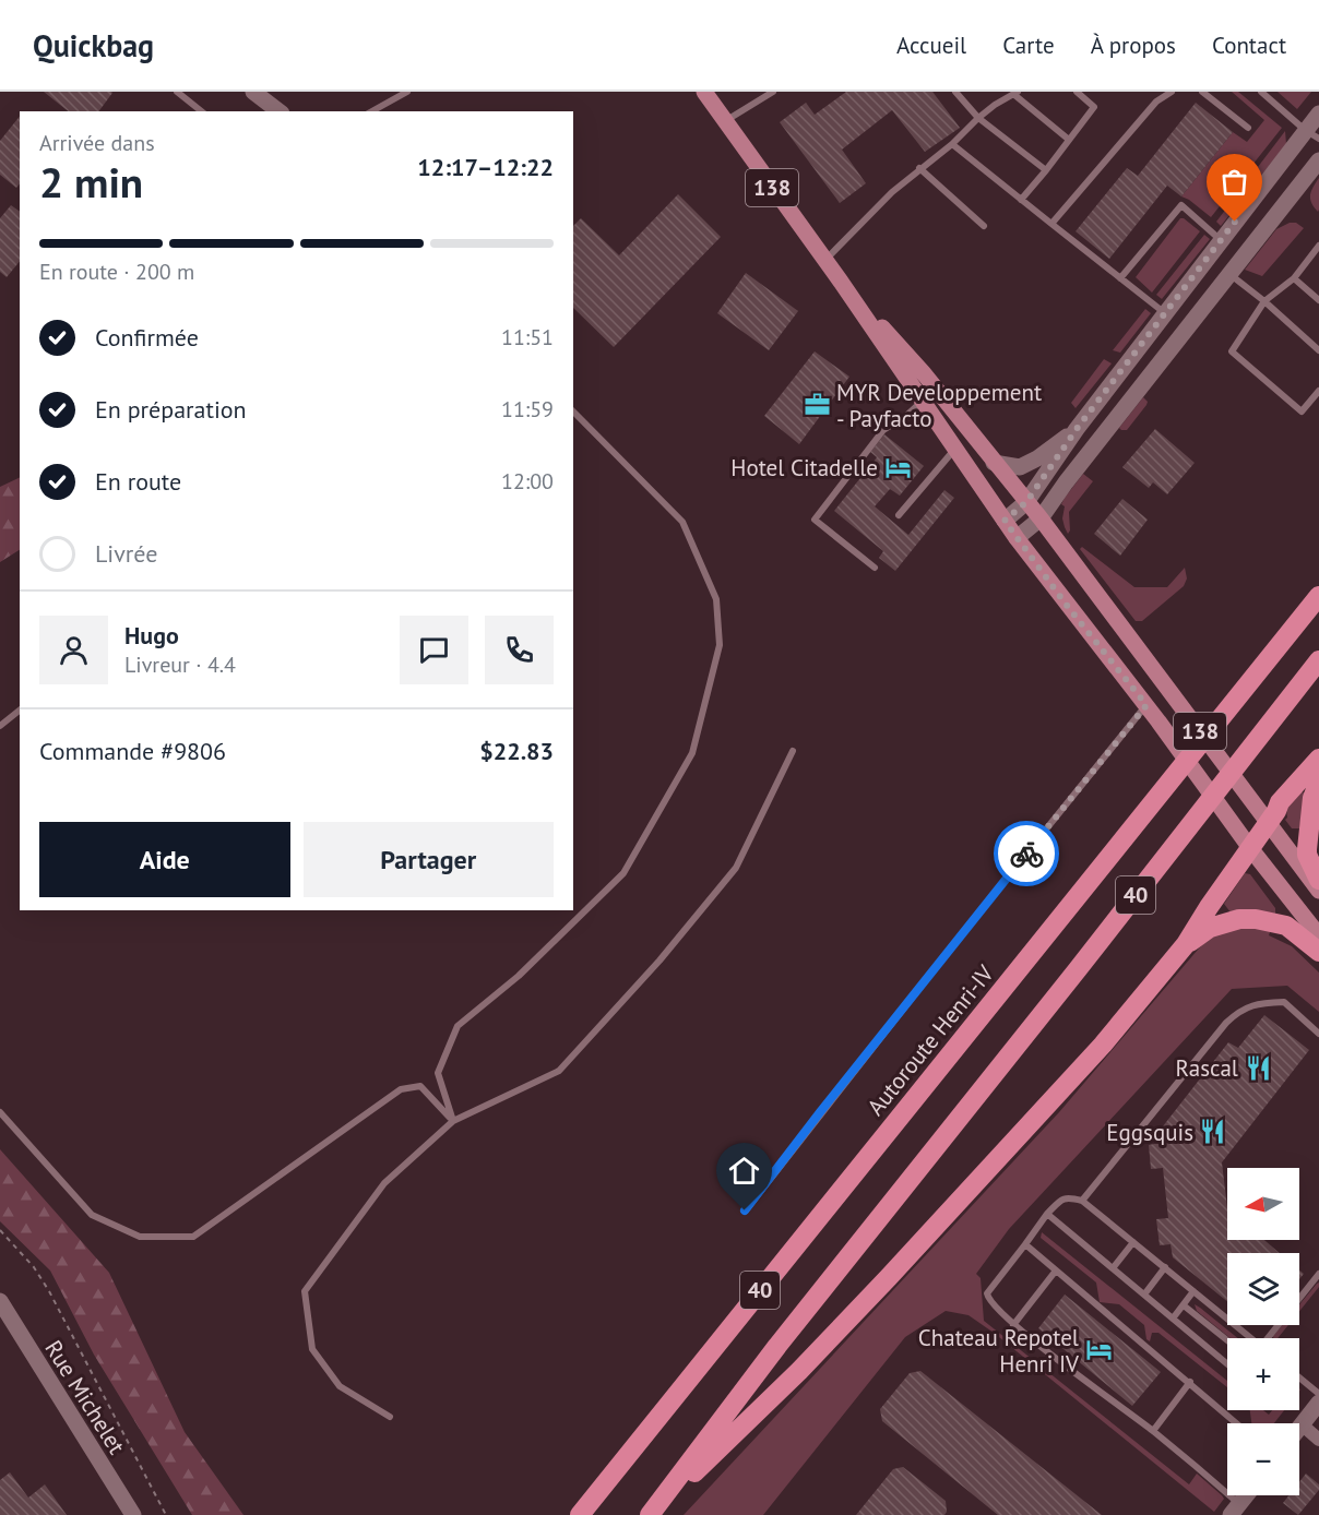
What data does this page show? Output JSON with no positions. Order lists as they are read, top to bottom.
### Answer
{
  "streets": {
    "highway": ["40", "Autoroute Henri-IV"],
    "main road": ["138", "Rue Michelet"]
  },
  "places": {
    "office": ["MYR Developpement - Payfacto"],
    "hotel": ["Hotel Citadelle", "Chateau Repotel Henri IV"],
    "restaurant": ["Rascal", "Eggsquis"]
  },
  "north": "left",
  "page": {
    "header": "Quickbag",
    "nav": [
      "Accueil",
      "Carte",
      "À propos",
      "Contact"
    ],
    "heading": ["2 min", "Arrivée dans", "12:17–12:22"],
    "panel": [
      "Hugo",
      "Livreur · 4.4",
      "Commande #9806",
      "$22.83"
    ],
    "bar": "En route · 200 m",
    "list": [
      ["Confirmée", "11:51"],
      ["En préparation", "11:59"],
      ["En route", "12:00"],
      "Livrée"
    ],
    "buttons": ["Aide", "Partager"],
    "map_buttons": ["+", "−"]
  }
}
